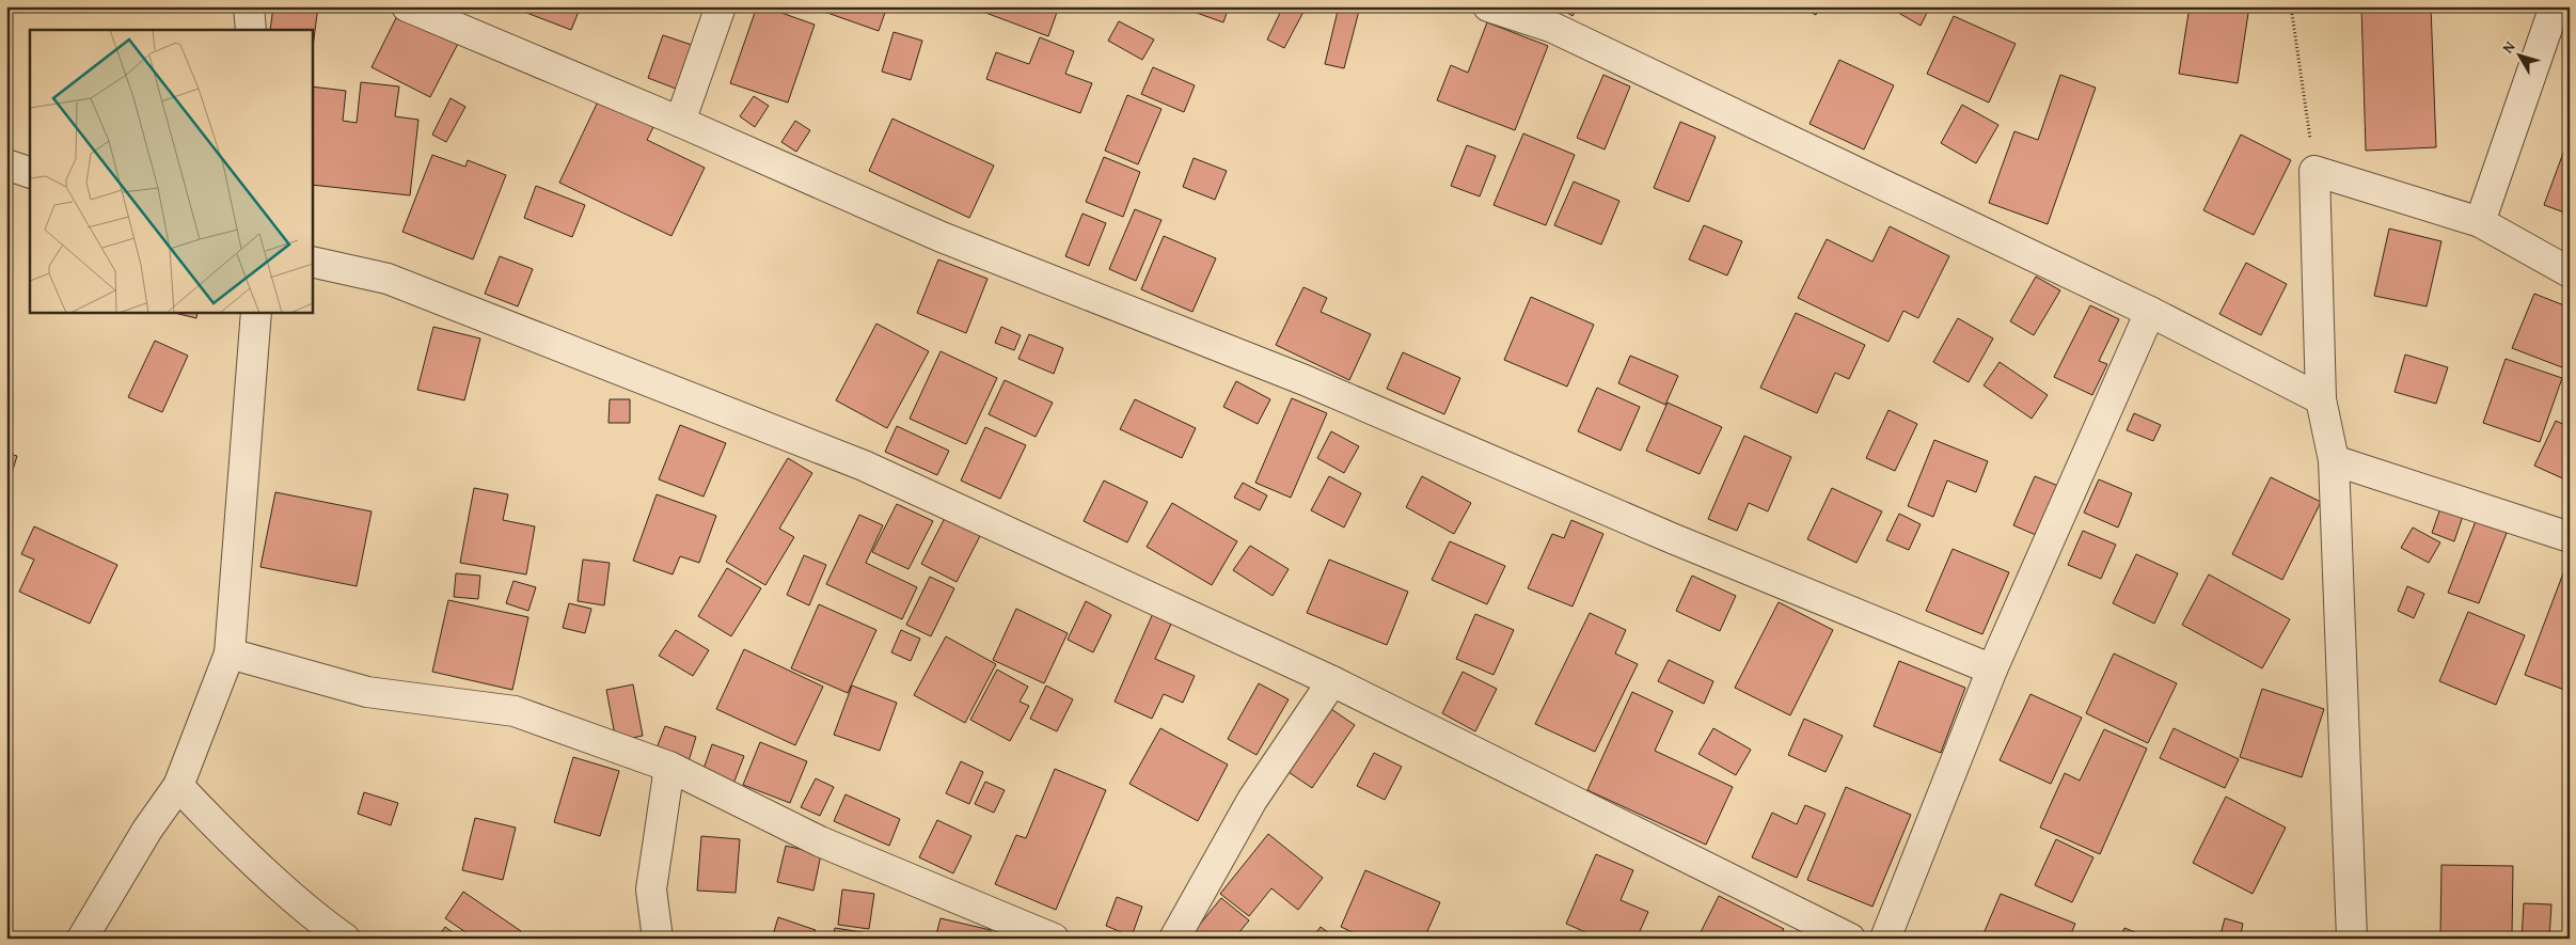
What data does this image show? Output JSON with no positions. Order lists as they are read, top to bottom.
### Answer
{
  "north": "top left"
}
